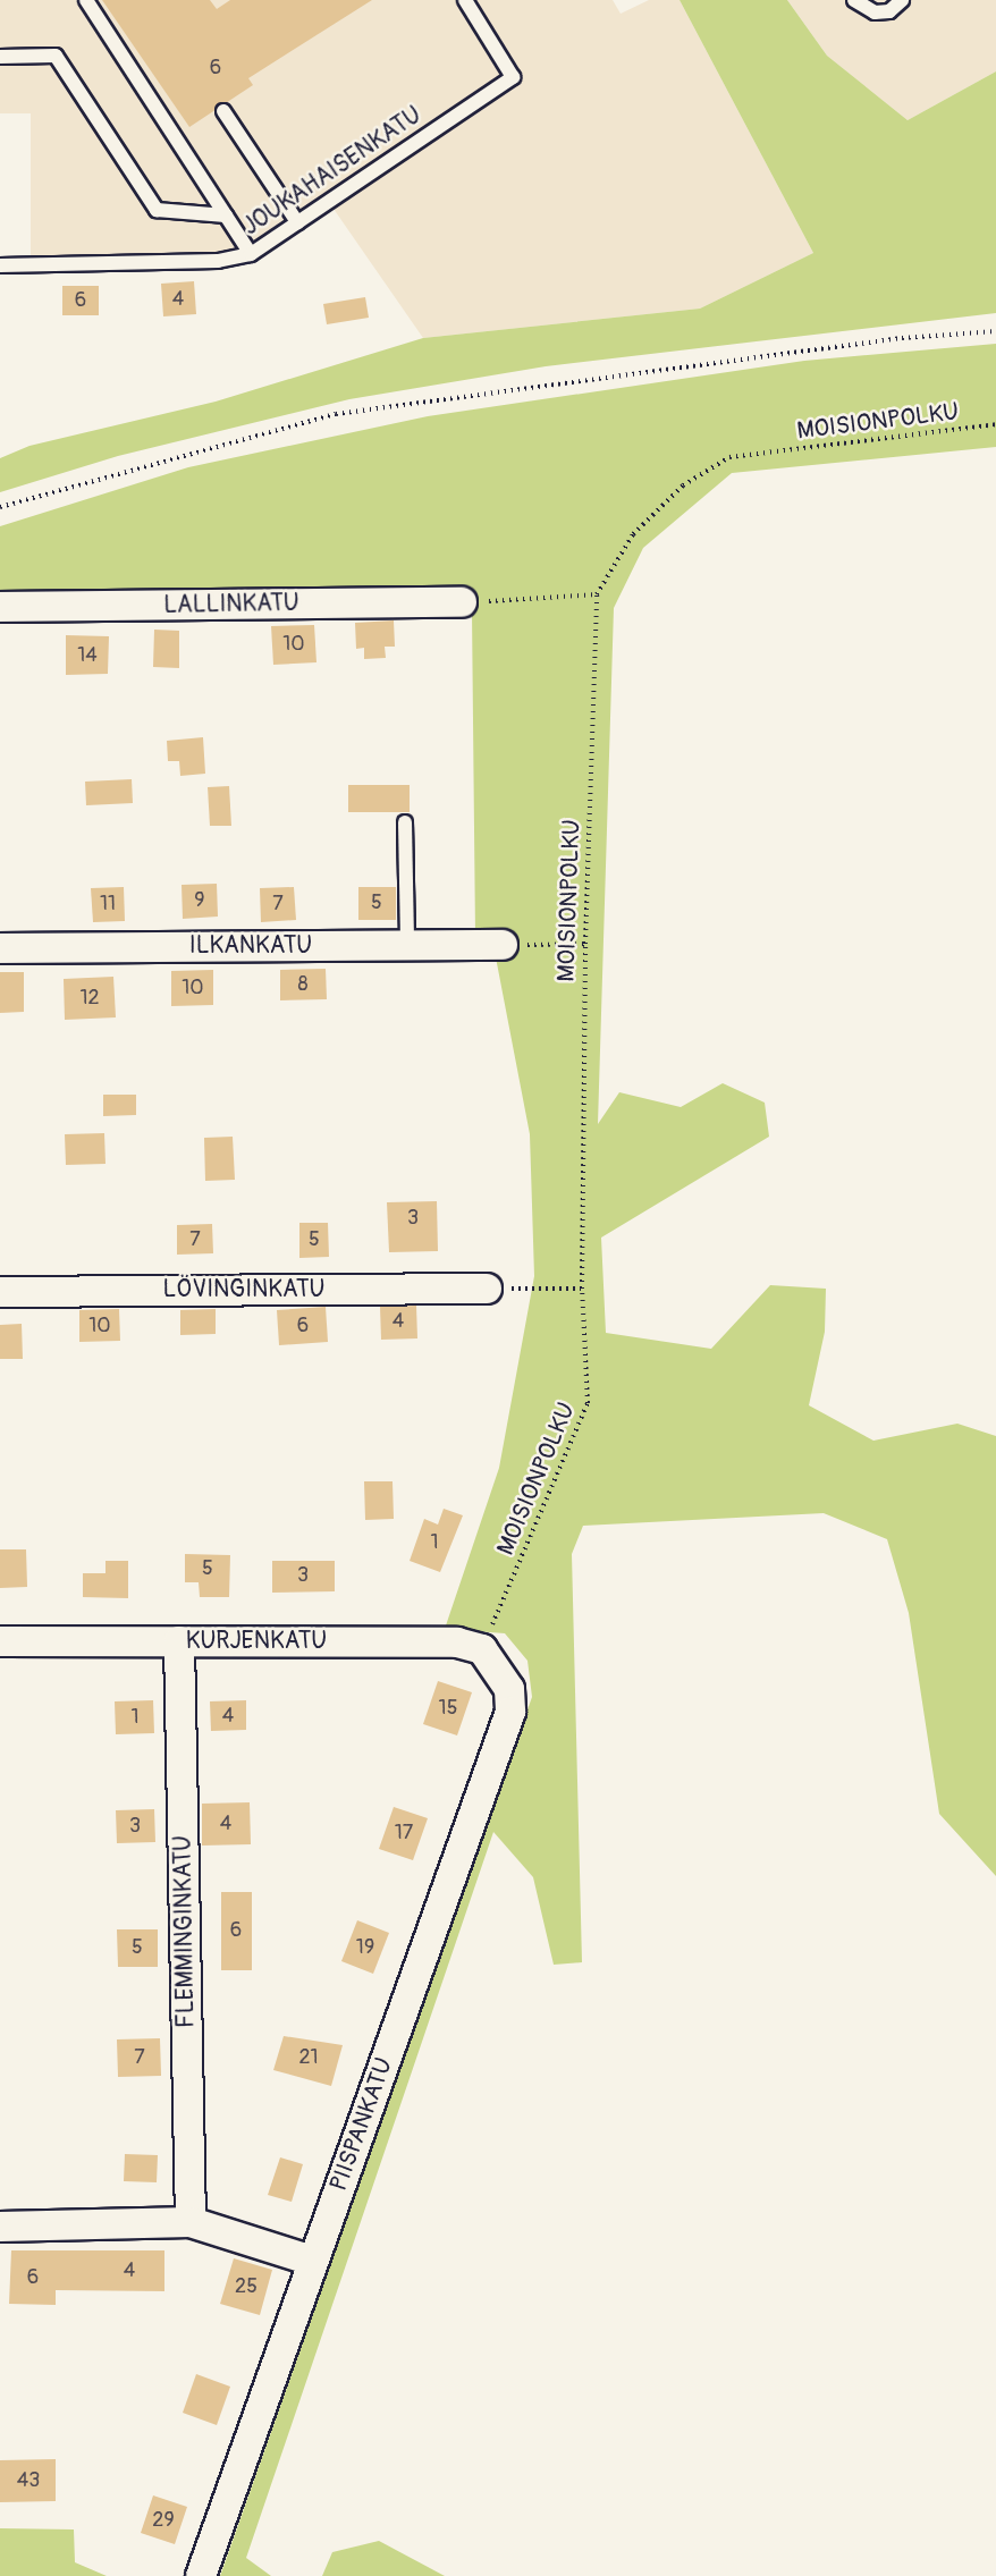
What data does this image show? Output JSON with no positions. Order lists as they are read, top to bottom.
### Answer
{
  "streets": {
    "street": [
      "LALLINKATU",
      "ILKANKATU",
      "LÖVINGINKATU",
      "KURJENKATU",
      "FLEMMINGINKATU",
      "PIISPANKATU"
    ],
    "lane": ["JOUKAHAISENKATU"],
    "path": ["MOISIONPOLKU"]
  },
  "crossings": [
    ["MOISIONPOLKU", "KURJENKATU"],
    ["MOISIONPOLKU", "PIISPANKATU"],
    ["KURJENKATU", "FLEMMINGINKATU"],
    ["KURJENKATU", "PIISPANKATU"]
  ],
  "house_numbers": [
    "6",
    "4",
    "6",
    "10",
    "14",
    "9",
    "5",
    "11",
    "7",
    "8",
    "10",
    "12",
    "3",
    "7",
    "5",
    "4",
    "10",
    "6",
    "1",
    "5",
    "3",
    "15",
    "4",
    "1",
    "4",
    "3",
    "17",
    "6",
    "5",
    "19",
    "7",
    "21",
    "4",
    "6",
    "25",
    "43",
    "29"
  ]
}
